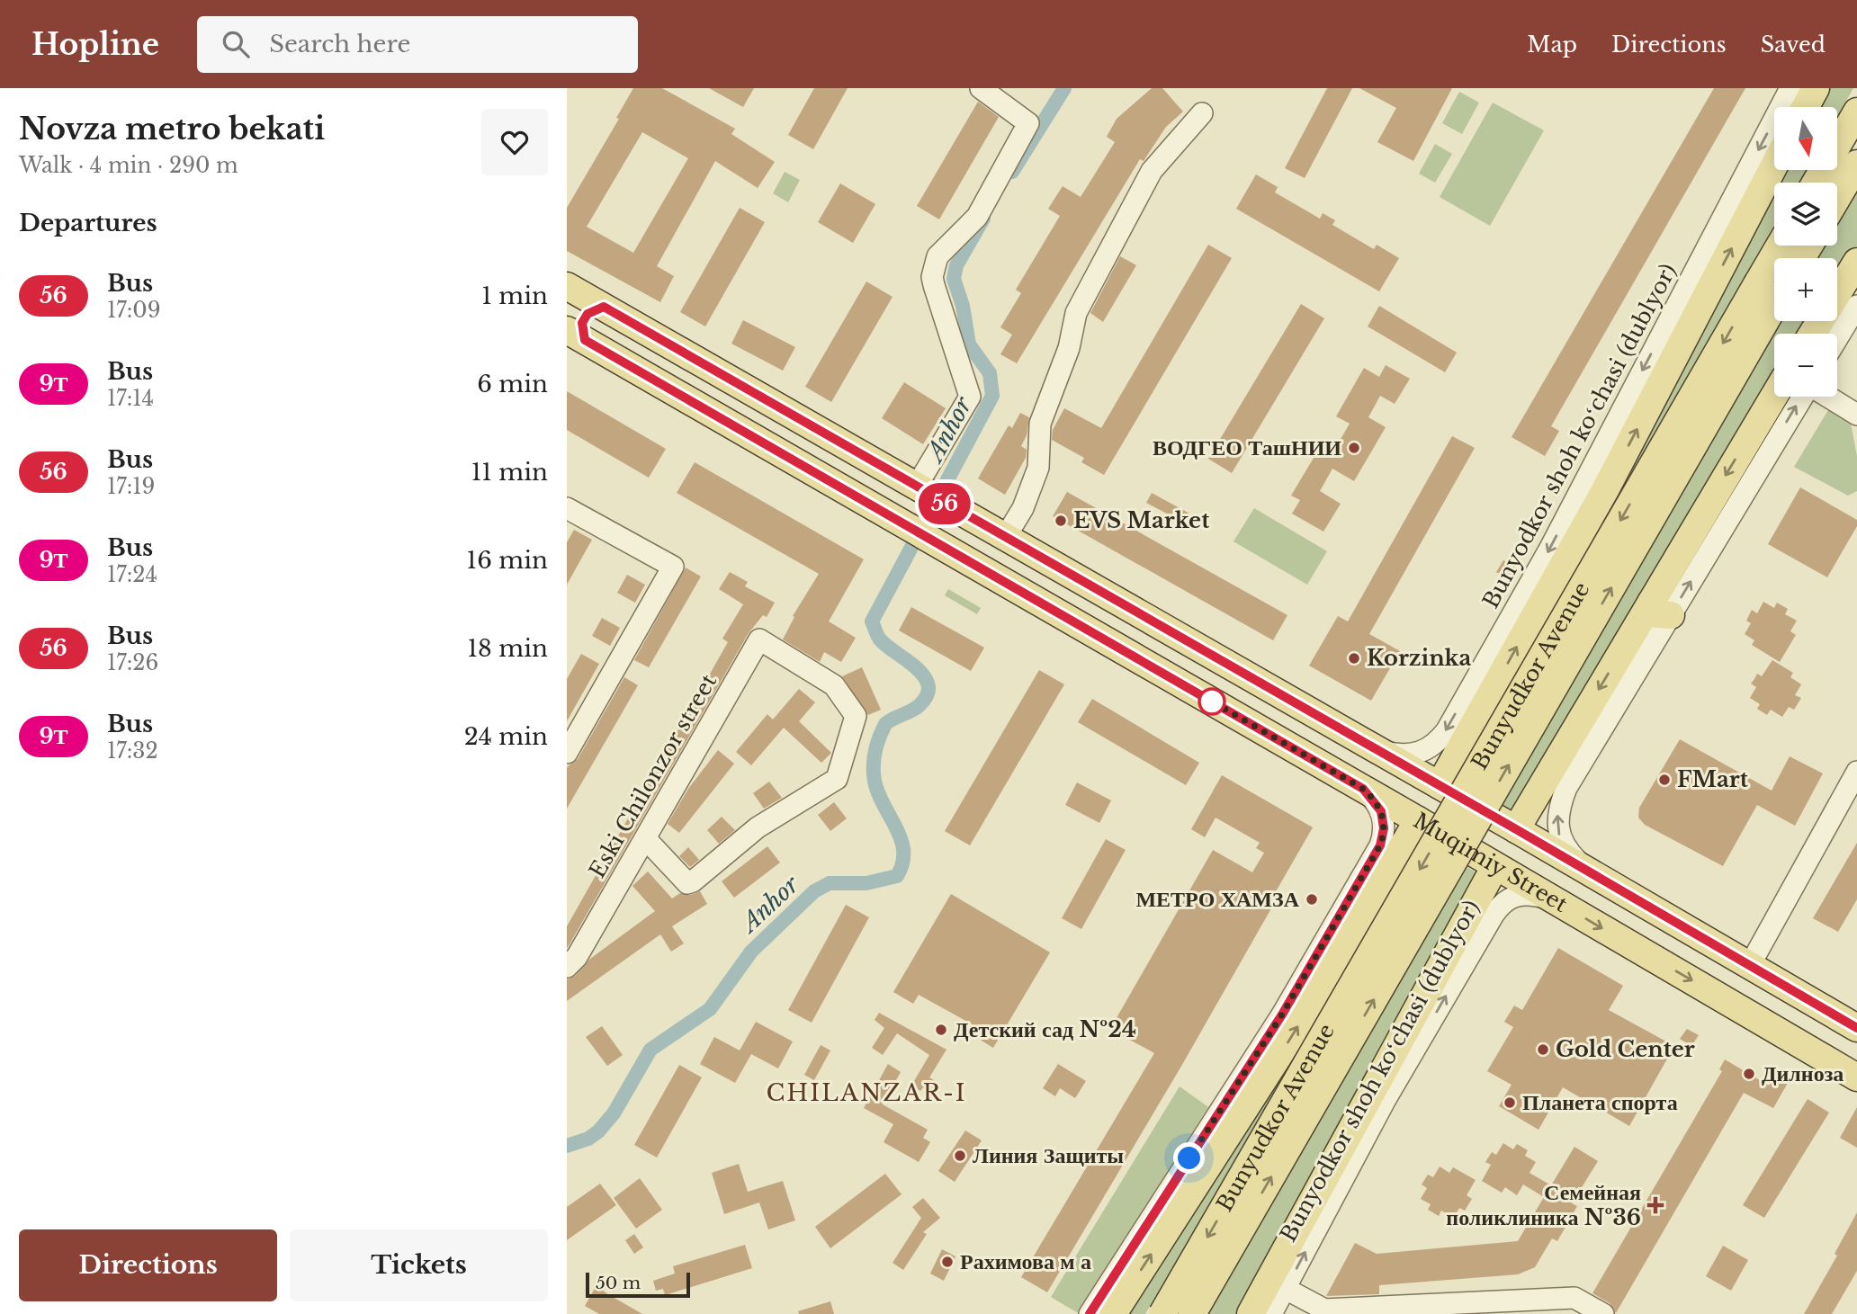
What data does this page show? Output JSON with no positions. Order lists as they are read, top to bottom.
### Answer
{
  "streets": {
    "main road": ["Bunyudkor Avenue", "Muqimiy Street"],
    "street": ["Bunyodkor shoh koʻchasi (dublyor)", "Eski Chilonzor street"]
  },
  "crossings": [
    ["Bunyodkor shoh koʻchasi (dublyor)", "Muqimiy Street"]
  ],
  "districts": ["CHILANZAR-I"],
  "water": ["Anhor"],
  "places": {
    "other": [
      "ВОДГЕО ТашНИИ",
      "EVS Market",
      "Korzinka",
      "FMart",
      "МЕТРО ХАМЗА",
      "Детский сад №24",
      "Gold Center",
      "Дилноза",
      "Планета спорта",
      "Линия Защиты",
      "Рахимова м а"
    ],
    "health": ["Семейная поликлиника №36"]
  },
  "lines": ["bus line 56"],
  "scale_bar": "50 m",
  "north": "bottom",
  "page": {
    "header": "Hopline",
    "search": "Search here",
    "nav": ["Map", "Directions", "Saved"],
    "heading": [
      ["Novza metro bekati", "Walk · 4 min · 290 m"],
      "Departures"
    ],
    "on_map": "56",
    "map_buttons": ["+", "−"],
    "list": [
      {
        "mark": "56",
        "name": "Bus",
        "note": "17:09",
        "value": "1 min"
      },
      {
        "mark": "9Т",
        "name": "Bus",
        "note": "17:14",
        "value": "6 min"
      },
      {
        "mark": "56",
        "name": "Bus",
        "note": "17:19",
        "value": "11 min"
      },
      {
        "mark": "9Т",
        "name": "Bus",
        "note": "17:24",
        "value": "16 min"
      },
      {
        "mark": "56",
        "name": "Bus",
        "note": "17:26",
        "value": "18 min"
      },
      {
        "mark": "9Т",
        "name": "Bus",
        "note": "17:32",
        "value": "24 min"
      }
    ],
    "buttons": ["Directions", "Tickets"],
    "scale": "50 m"
  }
}
